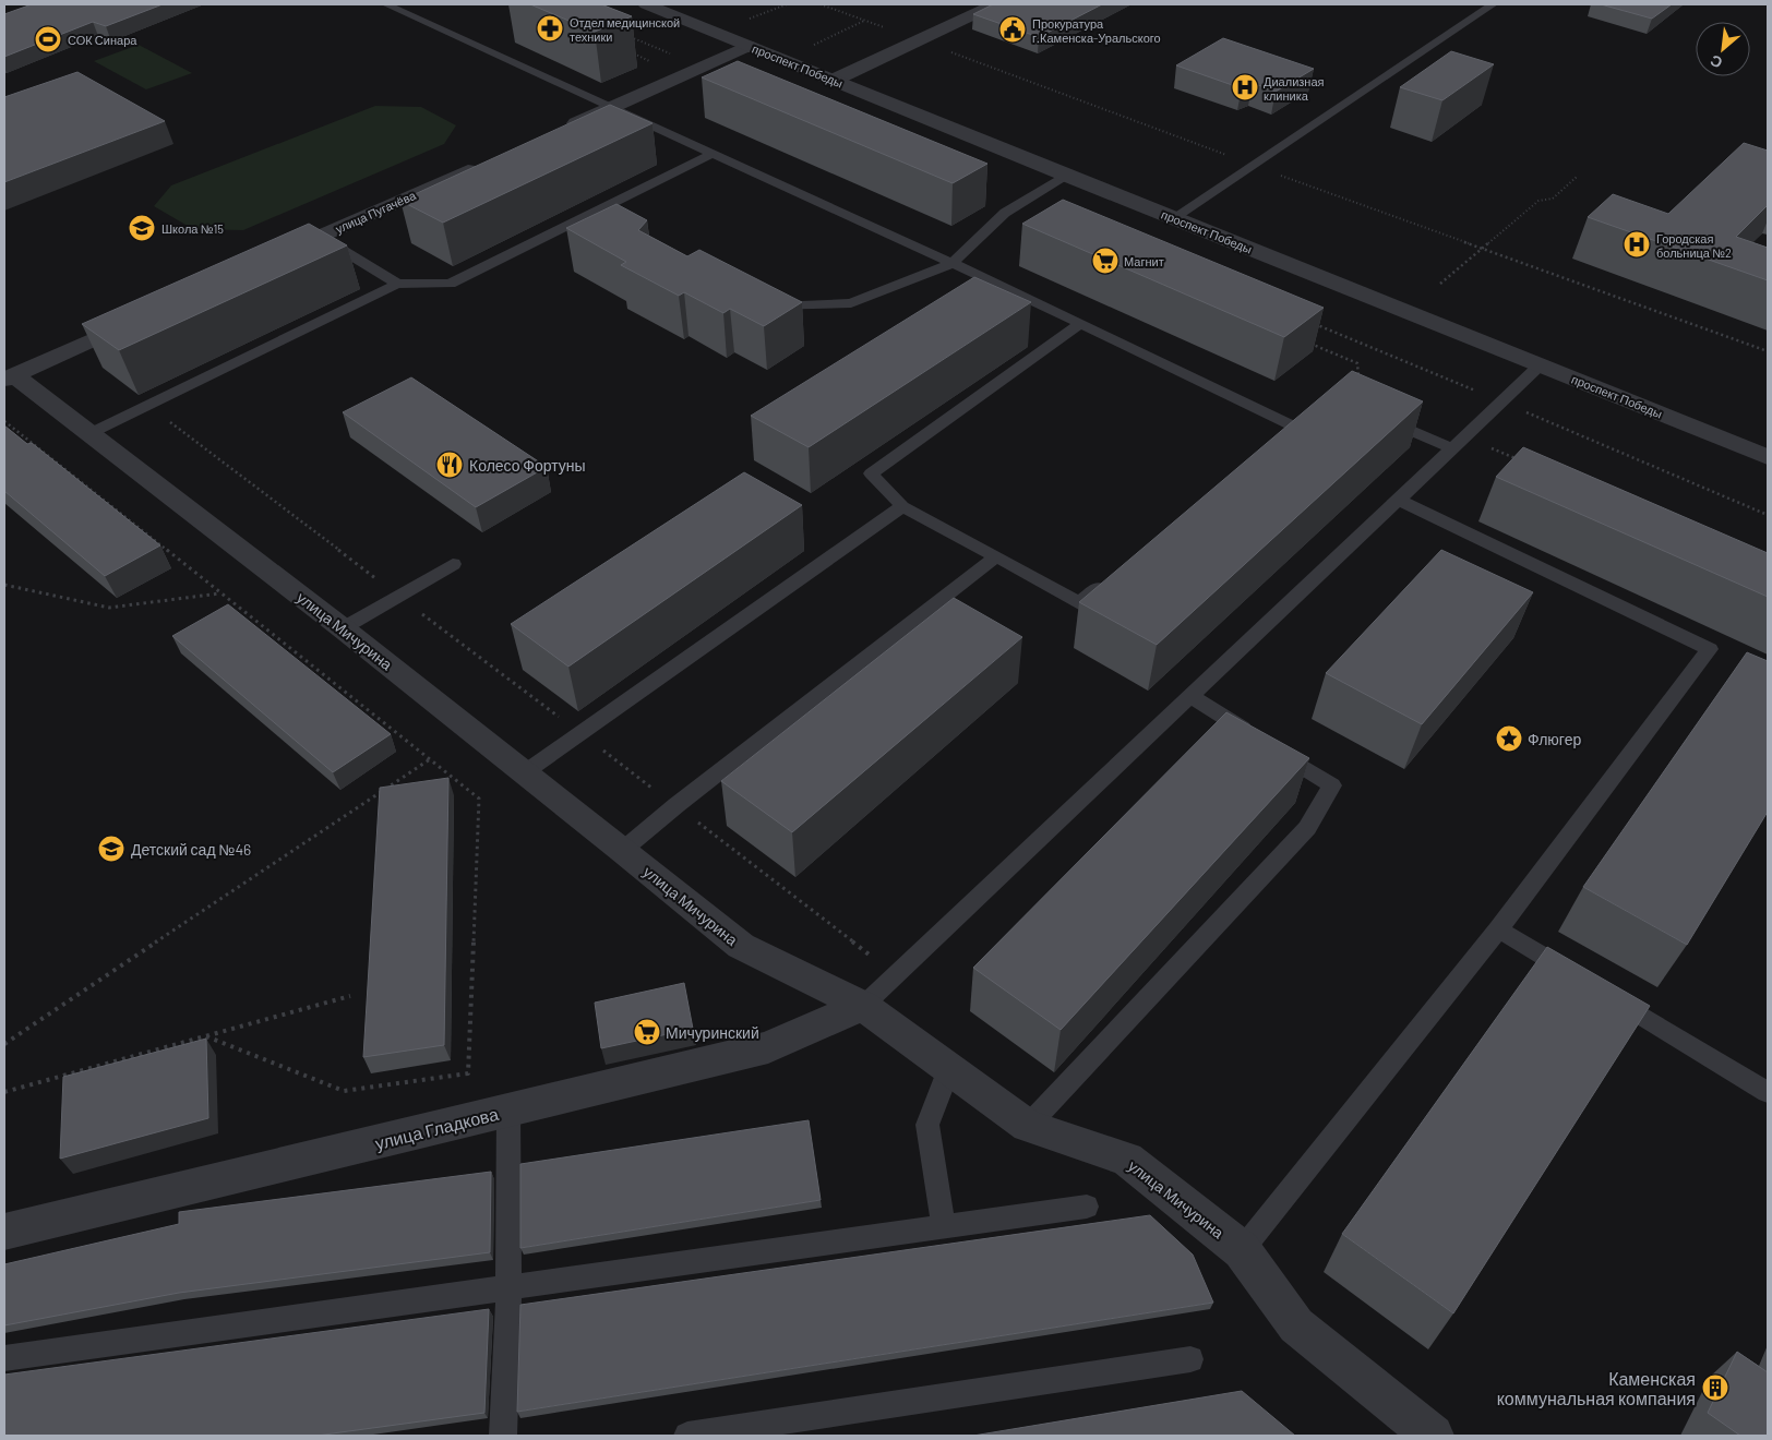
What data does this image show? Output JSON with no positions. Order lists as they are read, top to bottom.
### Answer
{
  "streets": {
    "street": [
      "проспект Победы",
      "улица Пугачёва",
      "улица Мичурина",
      "улица Гладкова"
    ]
  },
  "crossings": [
    ["улица Мичурина", "улица Гладкова"]
  ],
  "places": {
    "pharmacy": ["Отдел медицинской техники"],
    "public building": ["Прокуратура г.Каменска-Уральского"],
    "sports": ["СОК Синара"],
    "hospital": ["Диализная клиника", "Городская больница №2"],
    "school or university": ["Школа №15", "Детский сад №46"],
    "supermarket": ["Магнит", "Мичуринский"],
    "restaurant": ["Колесо Фортуны"],
    "place": ["Флюгер"],
    "building": ["Каменская коммунальная компания"]
  },
  "north": "bottom left"
}
